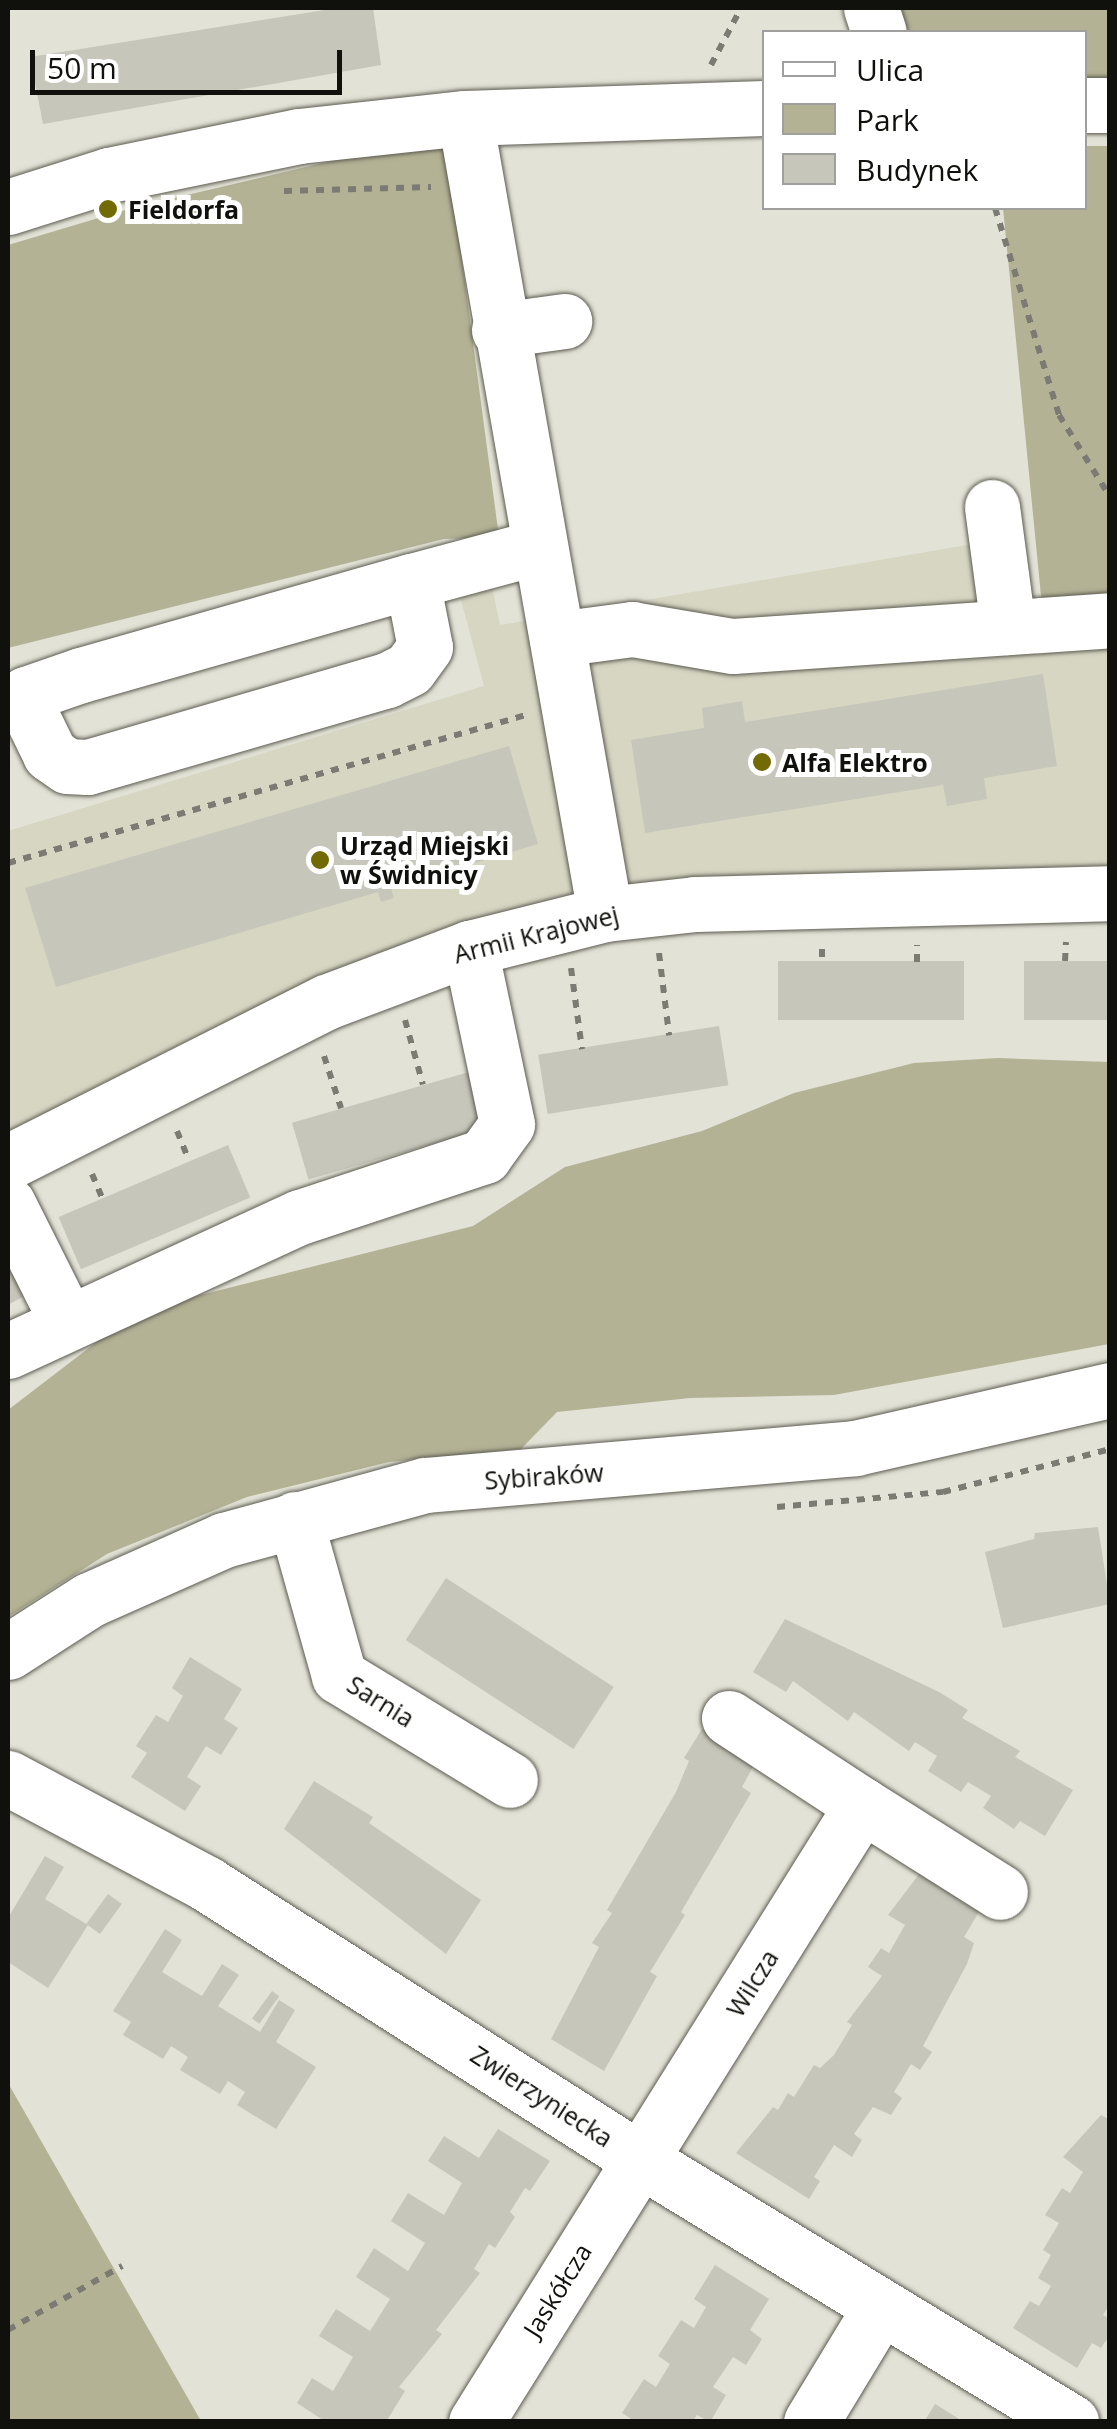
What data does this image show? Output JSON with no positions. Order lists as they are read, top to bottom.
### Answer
{
  "streets": {
    "street": [
      "Armii Krajowej",
      "Sybiraków",
      "Sarnia",
      "Wilcza",
      "Zwierzyniecka",
      "Jaskółcza"
    ]
  },
  "crossings": [
    ["Sybiraków", "Sarnia"],
    ["Wilcza", "Zwierzyniecka"],
    ["Wilcza", "Jaskółcza"],
    ["Zwierzyniecka", "Jaskółcza"]
  ],
  "places": ["Fieldorfa", "Alfa Elektro", "Urząd Miejski w Świdnicy"],
  "legend": ["Ulica", "Park", "Budynek"],
  "scale_bar": "50 m"
}
